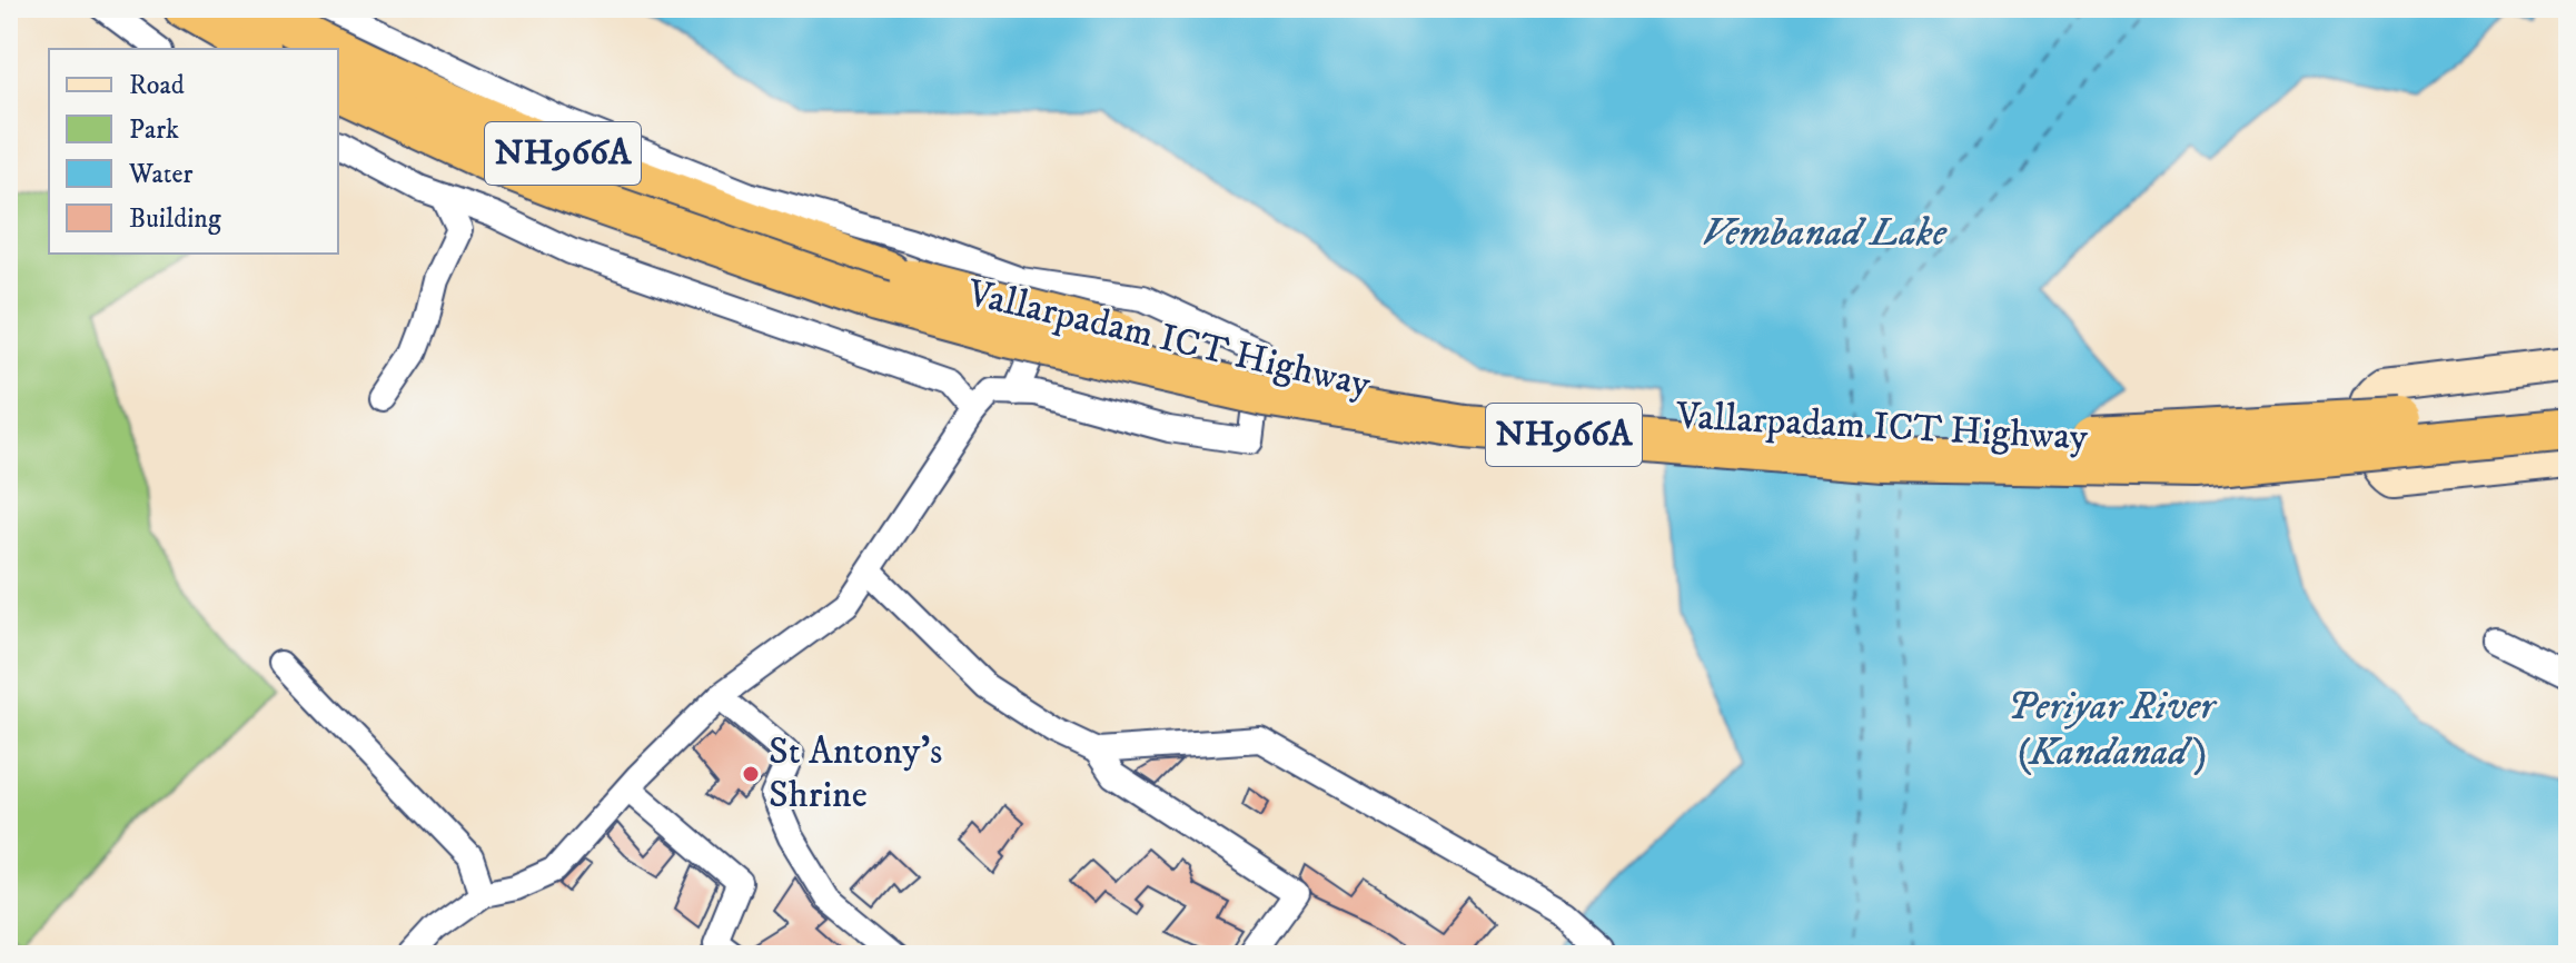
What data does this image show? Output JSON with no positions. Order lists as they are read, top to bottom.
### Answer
{
  "streets": {
    "highway": ["NH966A", "Vallarpadam ICT Highway"]
  },
  "water": ["Vembanad Lake", "Periyar River (Kandanad)"],
  "places": ["St Antony's Shrine"],
  "legend": [
    "Road",
    "Park",
    "Water",
    "Building"
  ]
}
